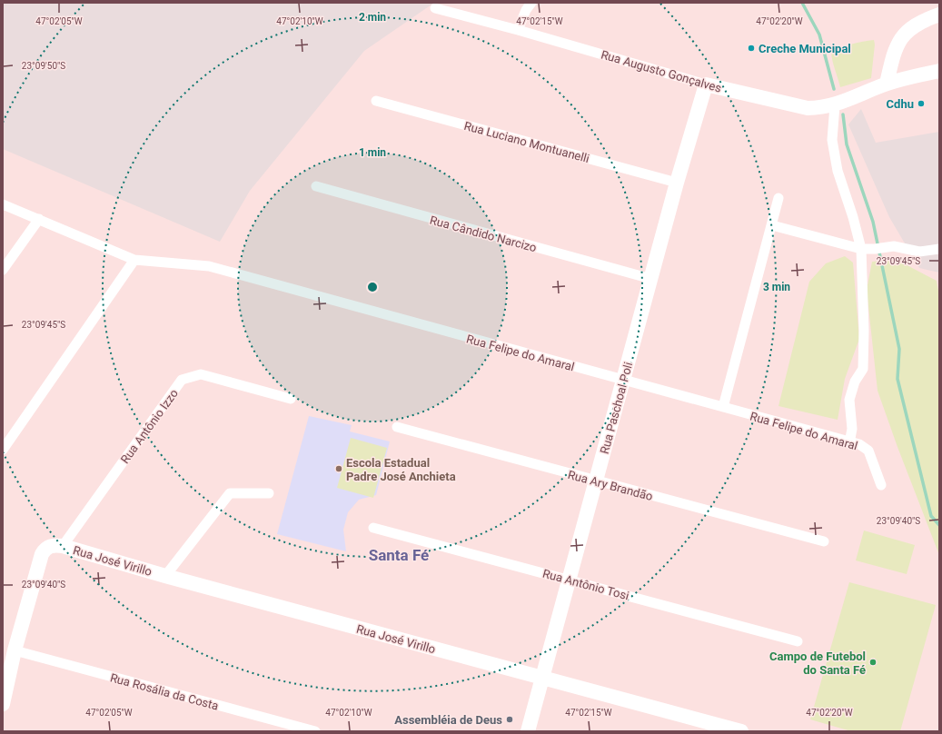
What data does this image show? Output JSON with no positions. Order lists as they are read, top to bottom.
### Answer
{
  "streets": {
    "street": [
      "Rua Augusto Gonçalves",
      "Rua Luciano Montuanelli",
      "Rua Cândido Narcizo",
      "Rua Felipe do Amaral",
      "Rua Paschoal Poli",
      "Rua Antônio Izzo",
      "Rua Ary Brandão",
      "Rua José Virillo",
      "Rua Antônio Tosi",
      "Rua Rosália da Costa"
    ]
  },
  "crossings": [
    ["Rua Augusto Gonçalves", "Rua Paschoal Poli"],
    ["Rua Luciano Montuanelli", "Rua Paschoal Poli"],
    ["Rua Cândido Narcizo", "Rua Paschoal Poli"],
    ["Rua Felipe do Amaral", "Rua Paschoal Poli"],
    ["Rua Paschoal Poli", "Rua Ary Brandão"],
    ["Rua Paschoal Poli", "Rua José Virillo"],
    ["Rua Paschoal Poli", "Rua Antônio Tosi"],
    ["Rua Antônio Izzo", "Rua José Virillo"]
  ],
  "districts": ["Santa Fé"],
  "places": [
    "Creche Municipal",
    "Cdhu",
    "Escola Estadual Padre José Anchieta",
    "Campo de Futebol do Santa Fé",
    "Assembléia de Deus"
  ],
  "coordinates": [
    "47°02'05\"W",
    "47°02'10\"W",
    "47°02'15\"W",
    "47°02'20\"W",
    "23°09'50\"S",
    "23°09'45\"S",
    "23°09'40\"S"
  ],
  "rings": ["2 min", "1 min", "3 min"]
}
